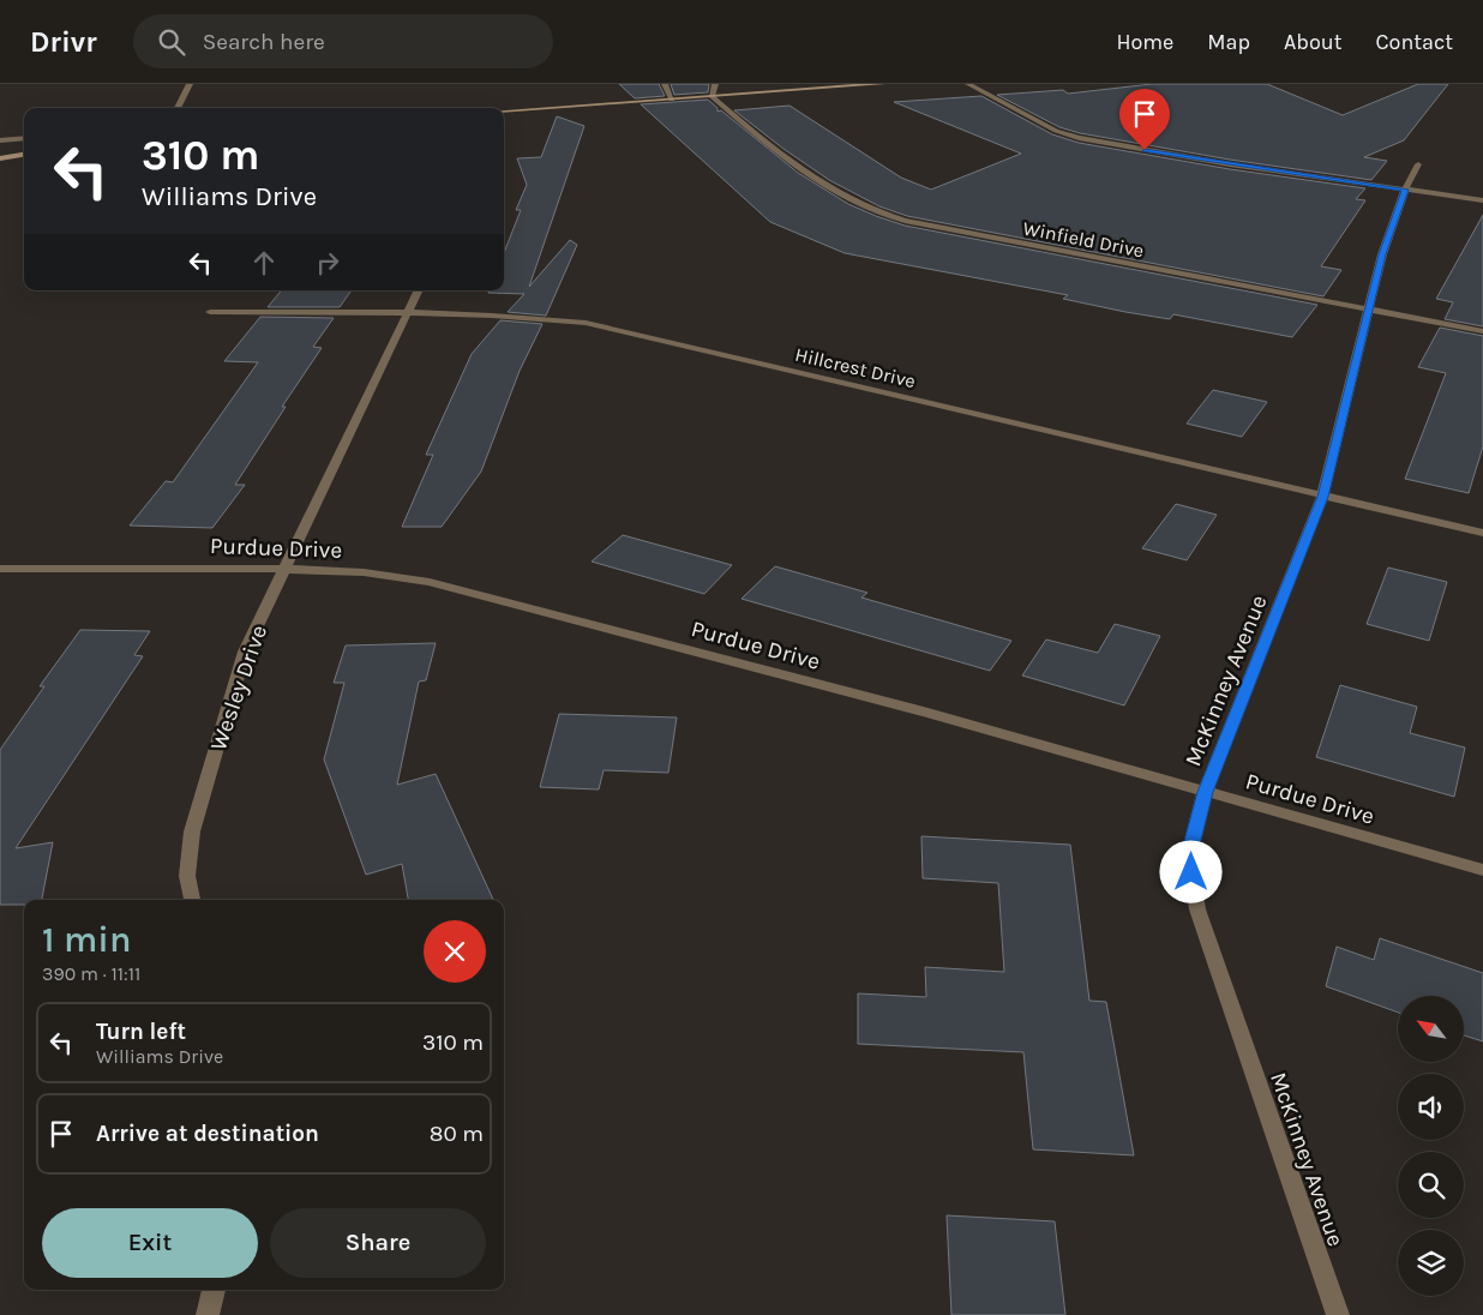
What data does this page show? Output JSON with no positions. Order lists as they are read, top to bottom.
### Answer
{
  "streets": {
    "street": [
      "Winfield Drive",
      "Hillcrest Drive",
      "Purdue Drive",
      "McKinney Avenue",
      "Wesley Drive"
    ]
  },
  "crossings": [
    ["Winfield Drive", "McKinney Avenue"],
    ["Hillcrest Drive", "McKinney Avenue"],
    ["Hillcrest Drive", "Wesley Drive"],
    ["Purdue Drive", "McKinney Avenue"],
    ["Purdue Drive", "Wesley Drive"]
  ],
  "north": "top left",
  "page": {
    "header": "Drivr",
    "search": "Search here",
    "nav": [
      "Home",
      "Map",
      "About",
      "Contact"
    ],
    "turn": ["310 m", "Williams Drive"],
    "heading": ["1 min", "390 m · 11:11"],
    "list": [
      {
        "name": "Turn left",
        "note": "Williams Drive",
        "value": "310 m"
      },
      {
        "name": "Arrive at destination",
        "value": "80 m"
      }
    ],
    "buttons": ["Exit", "Share"]
  }
}
